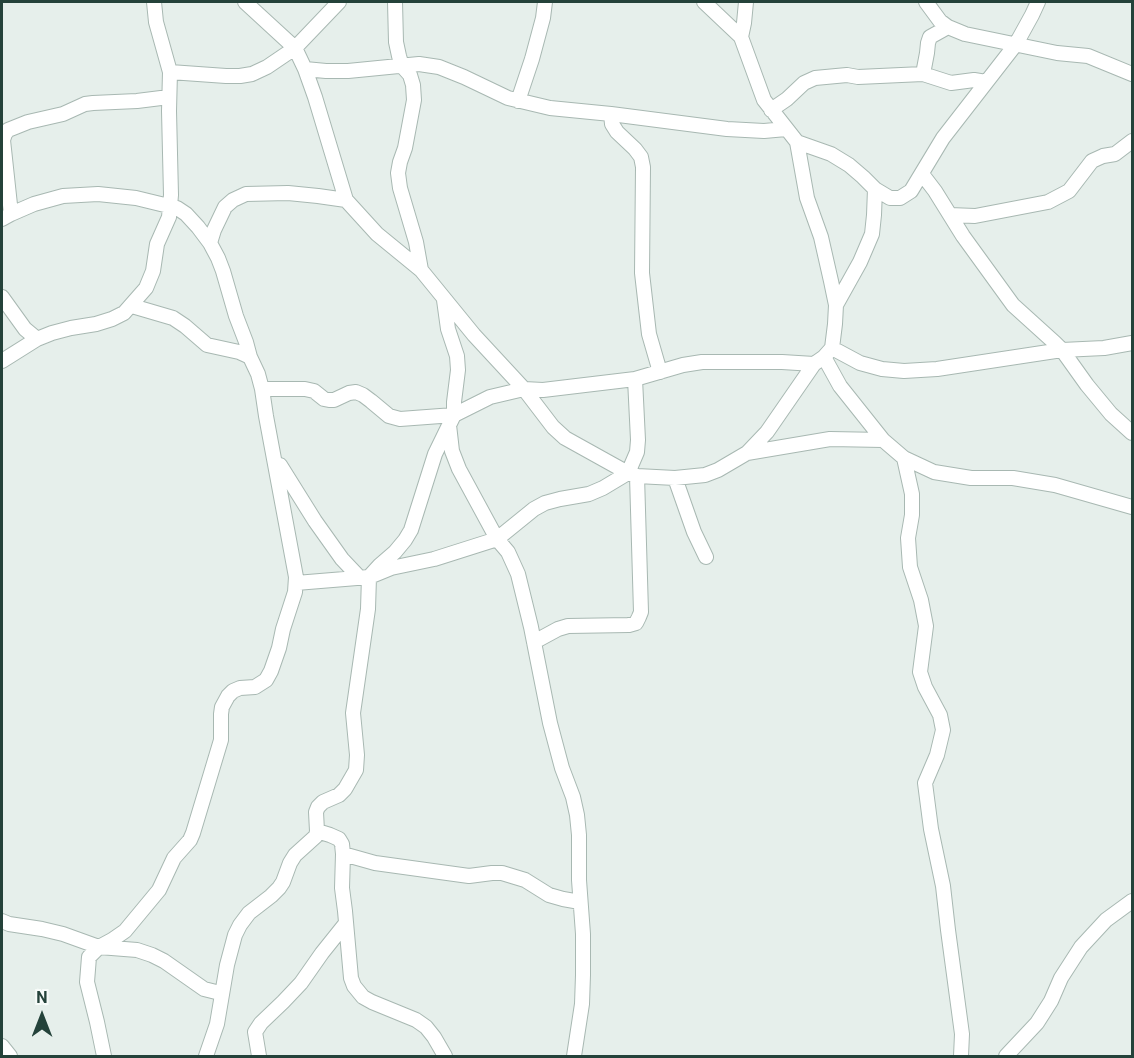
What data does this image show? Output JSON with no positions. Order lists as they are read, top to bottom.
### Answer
{
  "north": "top"
}
